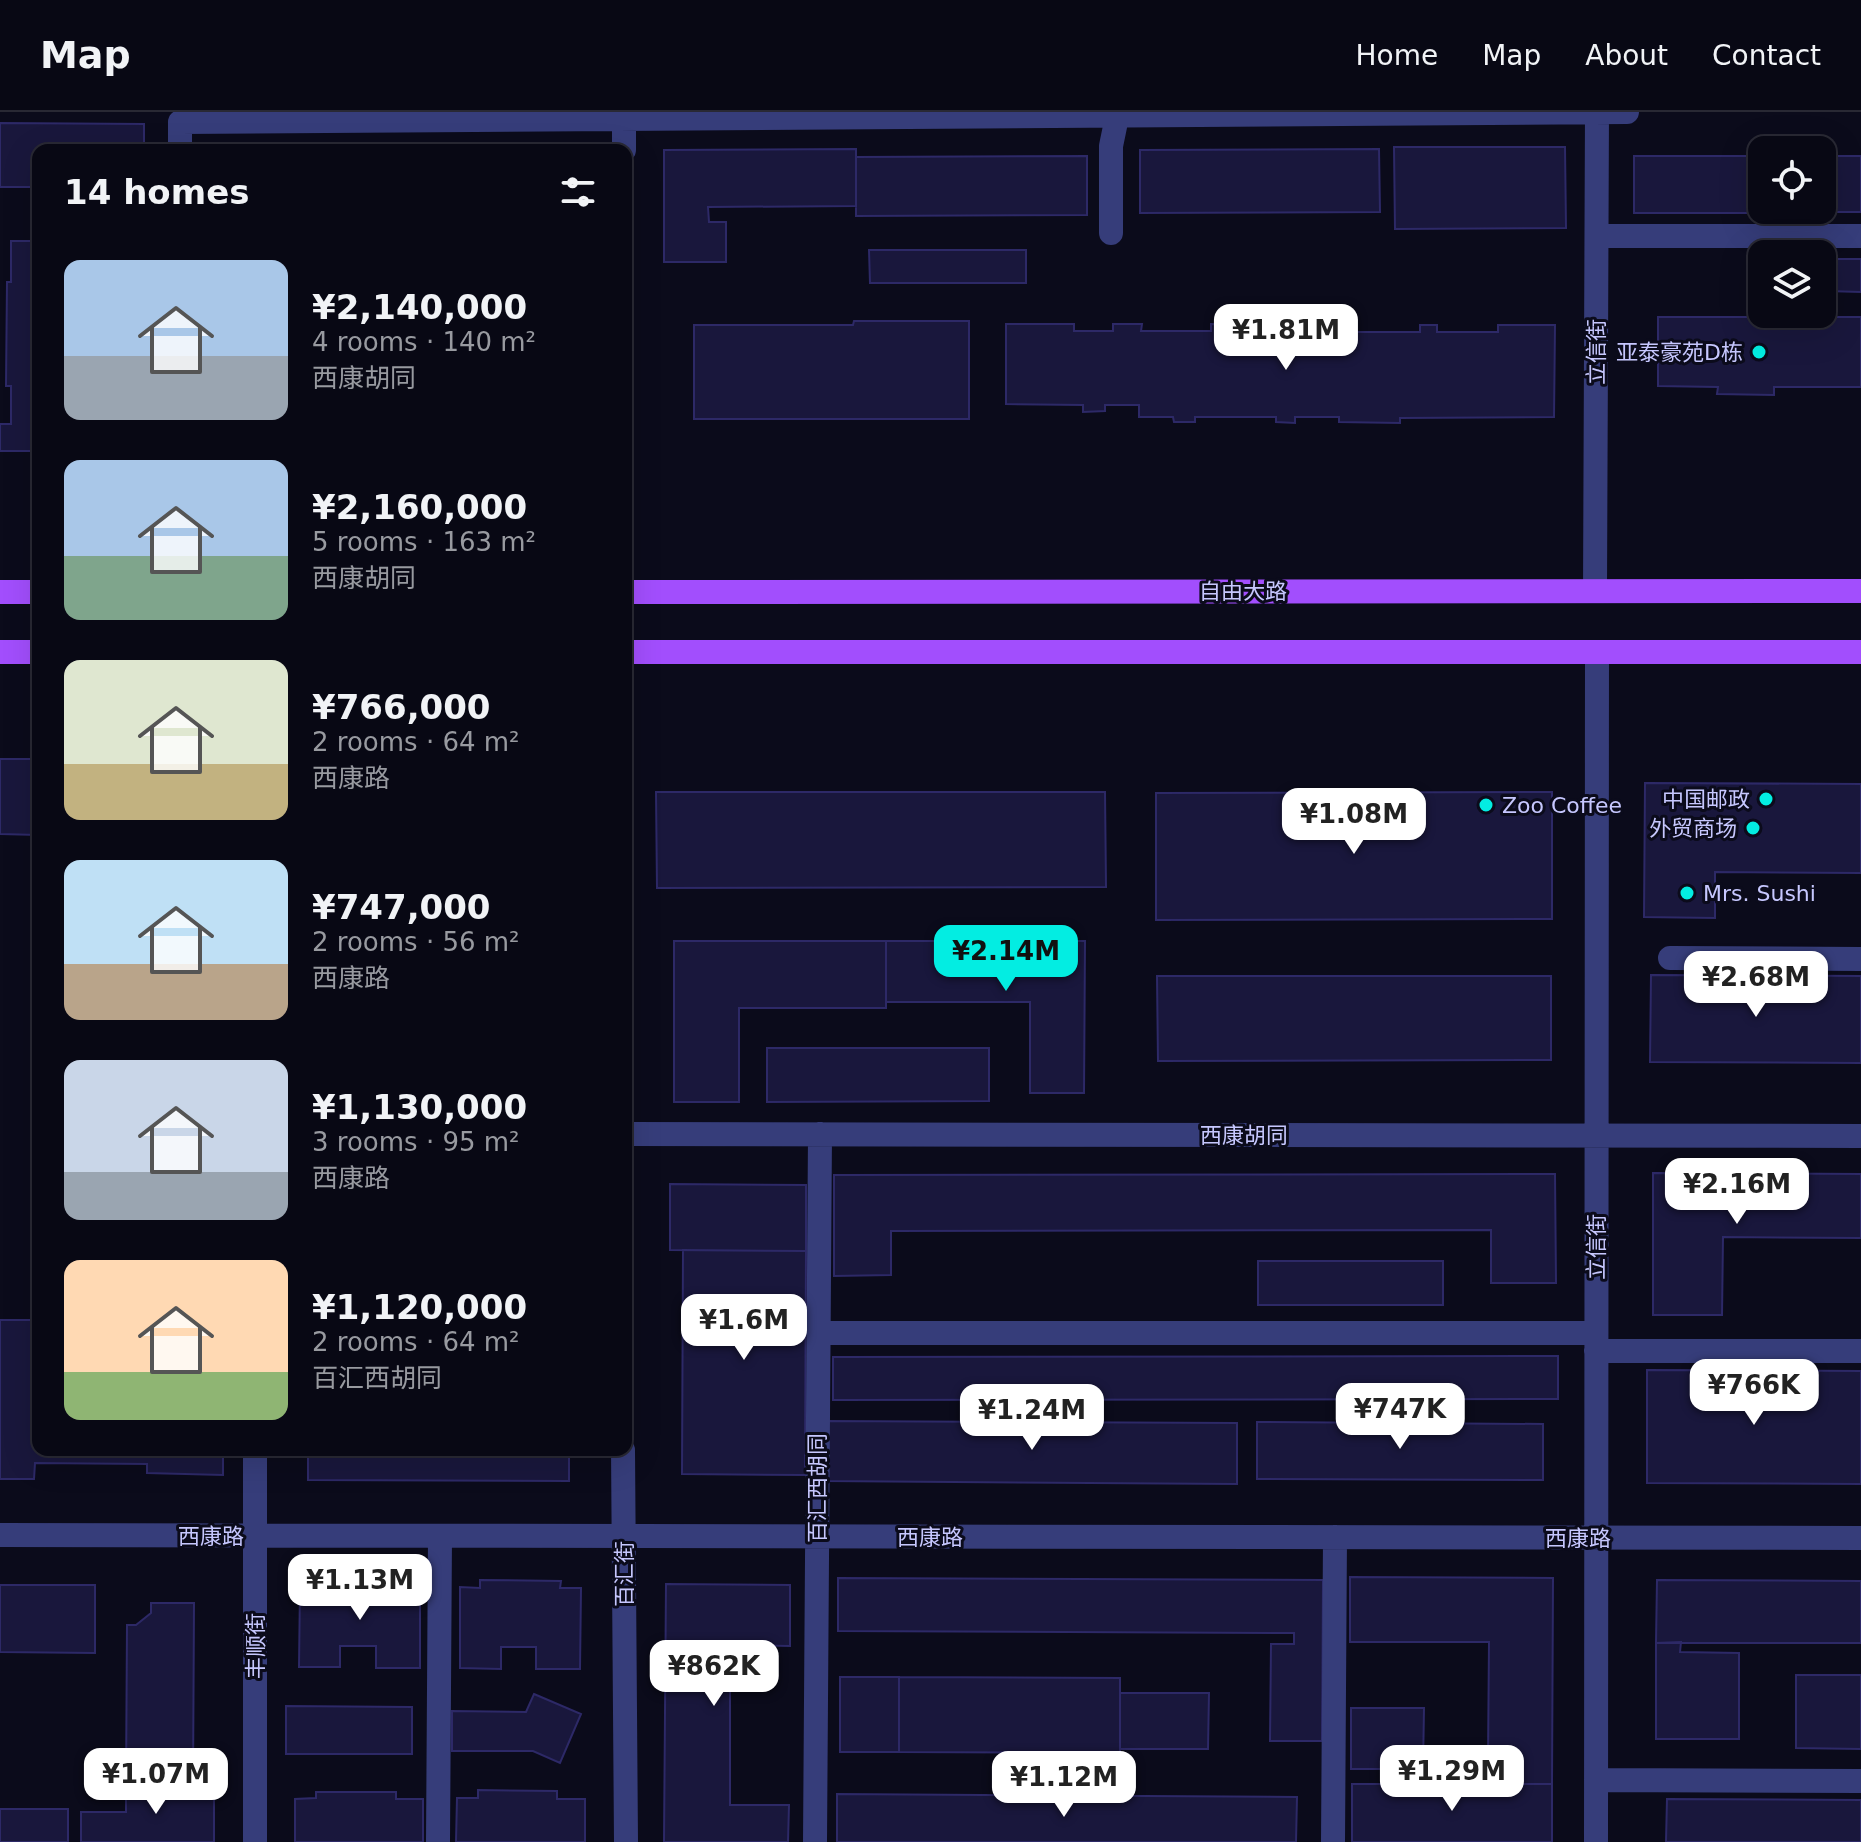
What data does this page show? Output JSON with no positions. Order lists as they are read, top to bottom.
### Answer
{
  "streets": {
    "main road": ["自由大路"],
    "street": [
      "立信街",
      "西康胡同",
      "百汇西胡同",
      "西康路",
      "百汇街",
      "丰顺街"
    ]
  },
  "crossings": [
    ["立信街", "自由大路"],
    ["立信街", "西康胡同"],
    ["立信街", "西康路"],
    ["西康胡同", "百汇西胡同"],
    ["百汇西胡同", "西康路"],
    ["西康路", "百汇街"],
    ["西康路", "丰顺街"]
  ],
  "places": [
    "亚泰豪苑D栋",
    "中国邮政",
    "Zoo Coffee",
    "外贸商场",
    "Mrs. Sushi"
  ],
  "page": {
    "header": "Map",
    "nav": [
      "Home",
      "Map",
      "About",
      "Contact"
    ],
    "heading": "14 homes",
    "list": [
      {
        "name": "¥2,140,000",
        "note": "4 rooms · 140 m² · 西康胡同"
      },
      {
        "name": "¥2,160,000",
        "note": "5 rooms · 163 m² · 西康胡同"
      },
      {
        "name": "¥766,000",
        "note": "2 rooms · 64 m² · 西康路"
      },
      {
        "name": "¥747,000",
        "note": "2 rooms · 56 m² · 西康路"
      },
      {
        "name": "¥1,130,000",
        "note": "3 rooms · 95 m² · 西康路"
      },
      {
        "name": "¥1,120,000",
        "note": "2 rooms · 64 m² · 百汇西胡同"
      }
    ],
    "price": [
      "¥1.81M",
      "¥1.08M",
      "¥2.14M",
      "¥2.68M",
      "¥2.16M",
      "¥1.6M",
      "¥766K",
      "¥747K",
      "¥1.24M",
      "¥1.13M",
      "¥862K",
      "¥1.29M",
      "¥1.07M",
      "¥1.12M"
    ]
  }
}
